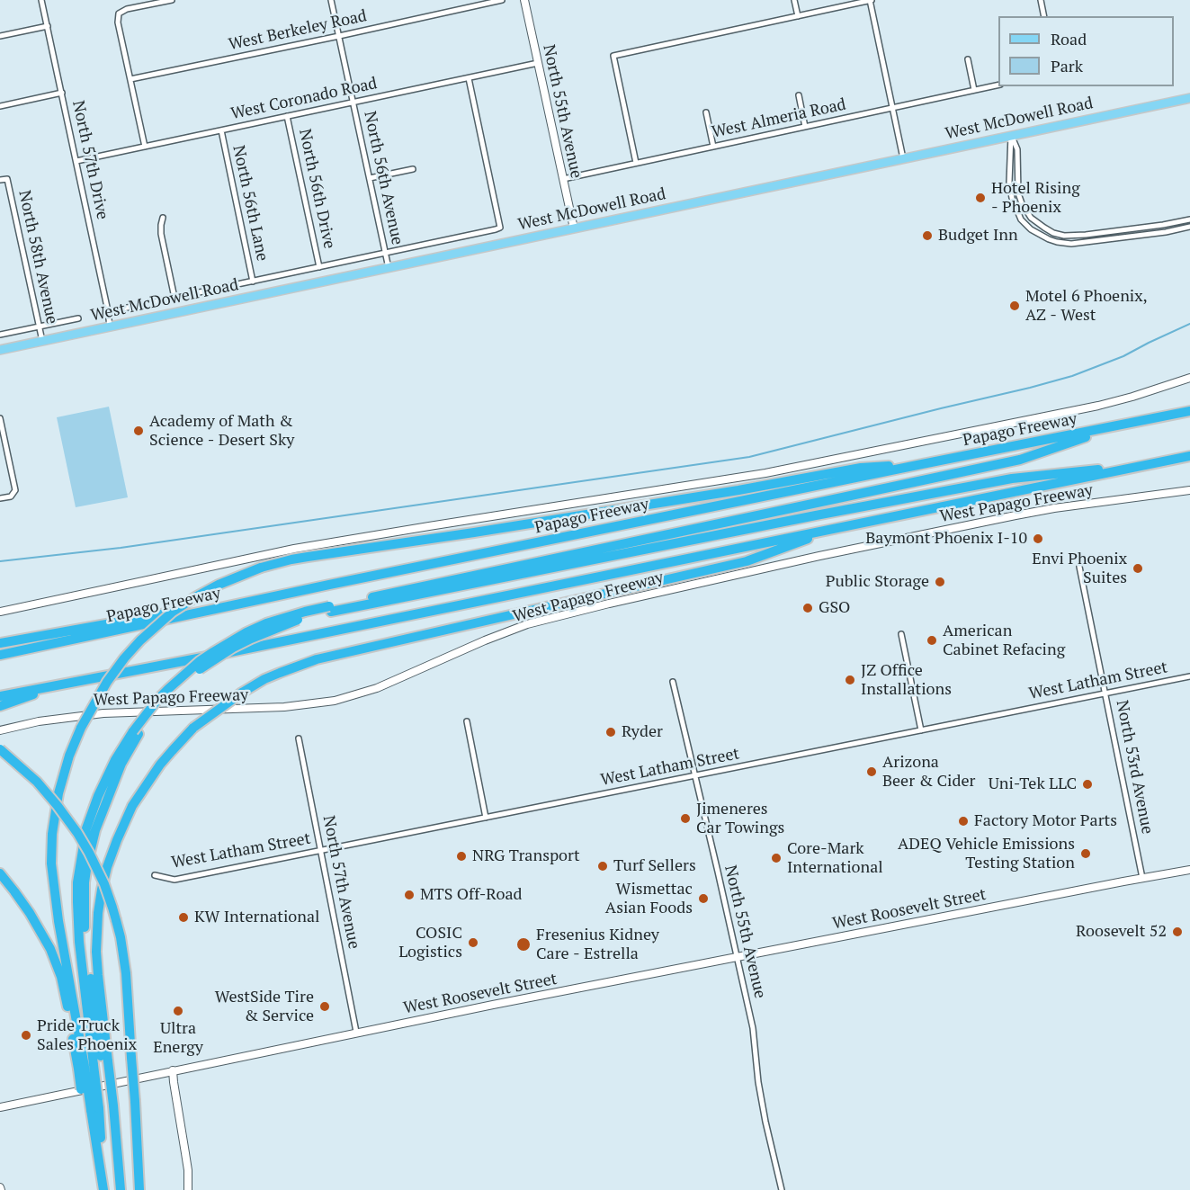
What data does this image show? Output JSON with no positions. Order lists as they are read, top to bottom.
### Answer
{
  "streets": {
    "highway": ["Papago Freeway"],
    "main road": [
      "North 55th Avenue",
      "West McDowell Road",
      "West Papago Freeway",
      "West Roosevelt Street"
    ],
    "street": [
      "West Berkeley Road",
      "West Coronado Road",
      "West Almeria Road",
      "North 57th Drive",
      "North 56th Avenue",
      "North 56th Drive",
      "North 56th Lane",
      "North 58th Avenue",
      "West Latham Street",
      "North 53rd Avenue",
      "North 57th Avenue"
    ]
  },
  "crossings": [
    ["West Berkeley Road", "North 56th Avenue"],
    ["West Coronado Road", "North 55th Avenue"],
    ["West Coronado Road", "West McDowell Road"],
    ["West Coronado Road", "North 57th Drive"],
    ["West Coronado Road", "North 56th Avenue"],
    ["West Coronado Road", "North 56th Drive"],
    ["West Coronado Road", "North 56th Lane"],
    ["North 55th Avenue", "West Almeria Road"],
    ["North 55th Avenue", "West McDowell Road"],
    ["North 55th Avenue", "West Latham Street"],
    ["North 55th Avenue", "West Roosevelt Street"],
    ["West McDowell Road", "North 57th Drive"],
    ["West McDowell Road", "North 56th Avenue"],
    ["West McDowell Road", "North 56th Drive"],
    ["West McDowell Road", "North 56th Lane"],
    ["West McDowell Road", "North 58th Avenue"],
    ["West Latham Street", "North 53rd Avenue"],
    ["West Latham Street", "North 57th Avenue"],
    ["North 53rd Avenue", "West Roosevelt Street"],
    ["North 57th Avenue", "West Roosevelt Street"]
  ],
  "places": [
    "Hotel Rising - Phoenix",
    "Budget Inn",
    "Motel 6 Phoenix, AZ - West",
    "Academy of Math & Science - Desert Sky",
    "Baymont Phoenix I-10",
    "Envi Phoenix Suites",
    "Public Storage",
    "GSO",
    "American Cabinet Refacing",
    "JZ Office Installations",
    "Ryder",
    "Arizona Beer & Cider",
    "Uni-Tek LLC",
    "Jimeneres Car Towings",
    "Factory Motor Parts",
    "ADEQ Vehicle Emissions Testing Station",
    "NRG Transport",
    "Core-Mark International",
    "Turf Sellers",
    "MTS Off-Road",
    "Wismettac Asian Foods",
    "KW International",
    "Roosevelt 52",
    "COSIC Logistics",
    "Fresenius Kidney Care - Estrella",
    "WestSide Tire & Service",
    "Ultra Energy",
    "Pride Truck Sales Phoenix"
  ],
  "legend": ["Road", "Park"]
}
